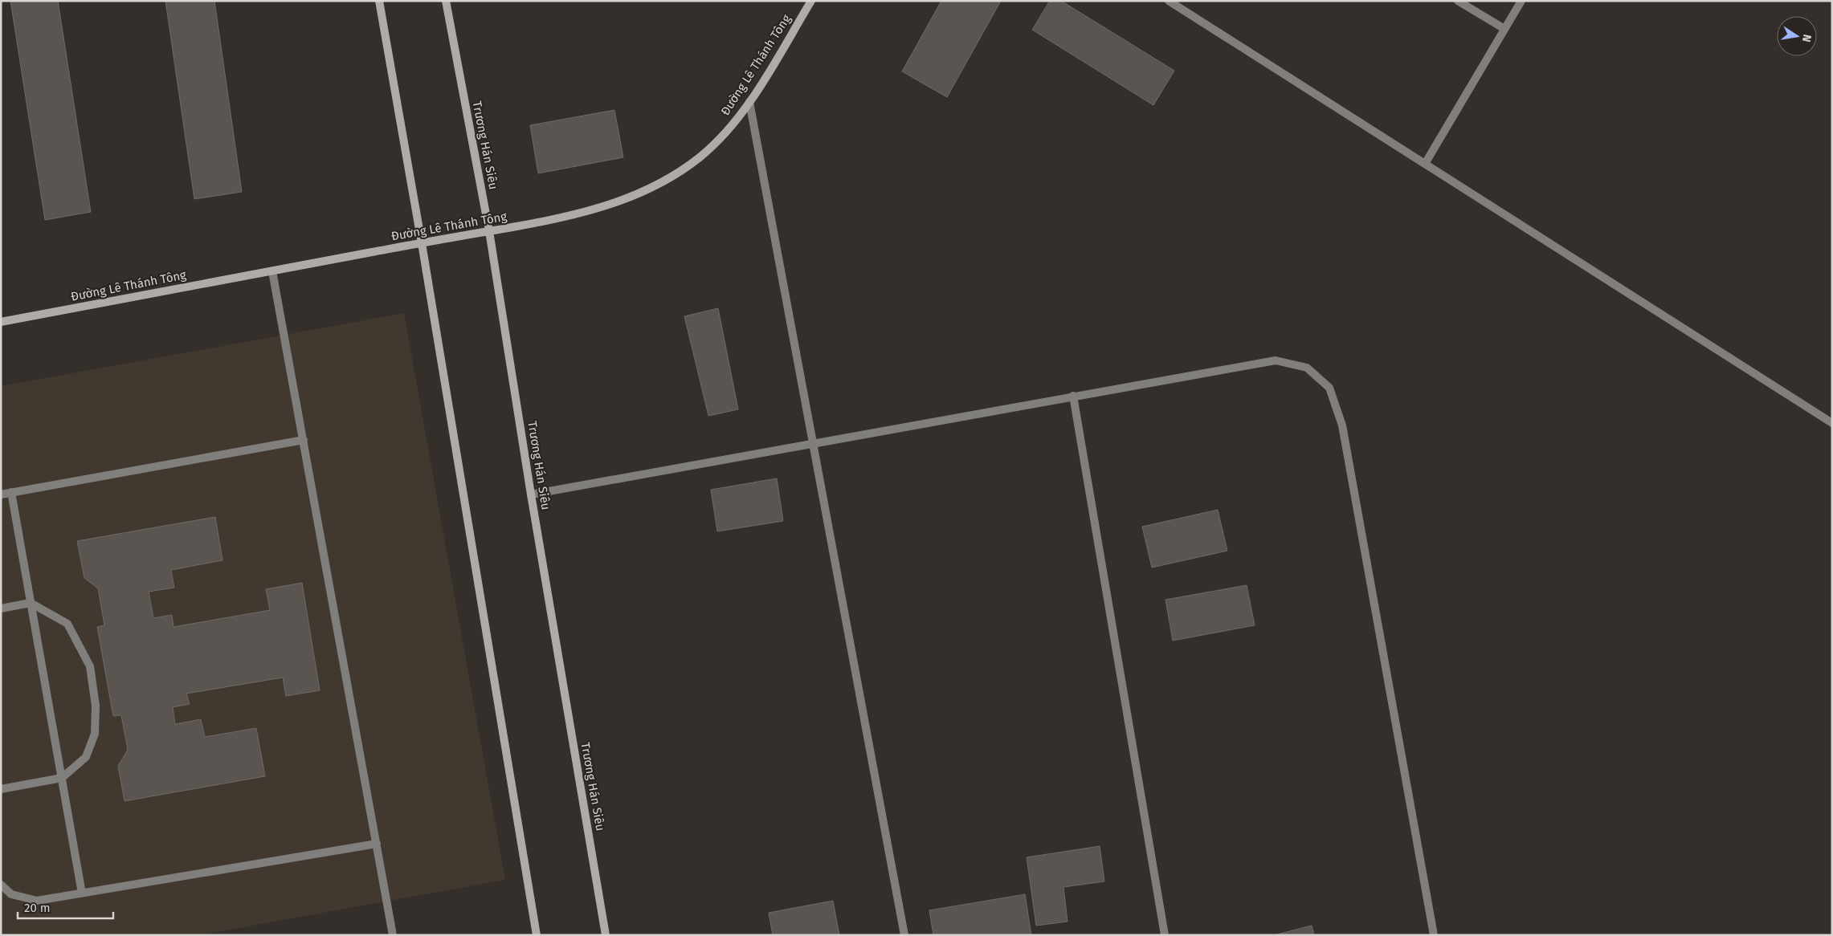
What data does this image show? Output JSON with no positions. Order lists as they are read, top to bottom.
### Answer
{
  "streets": {
    "main road": ["Đường Lê Thánh Tông", "Trương Hán Siêu"]
  },
  "crossings": [
    ["Đường Lê Thánh Tông", "Trương Hán Siêu"]
  ],
  "scale_bar": "20 m",
  "north": "right"
}
